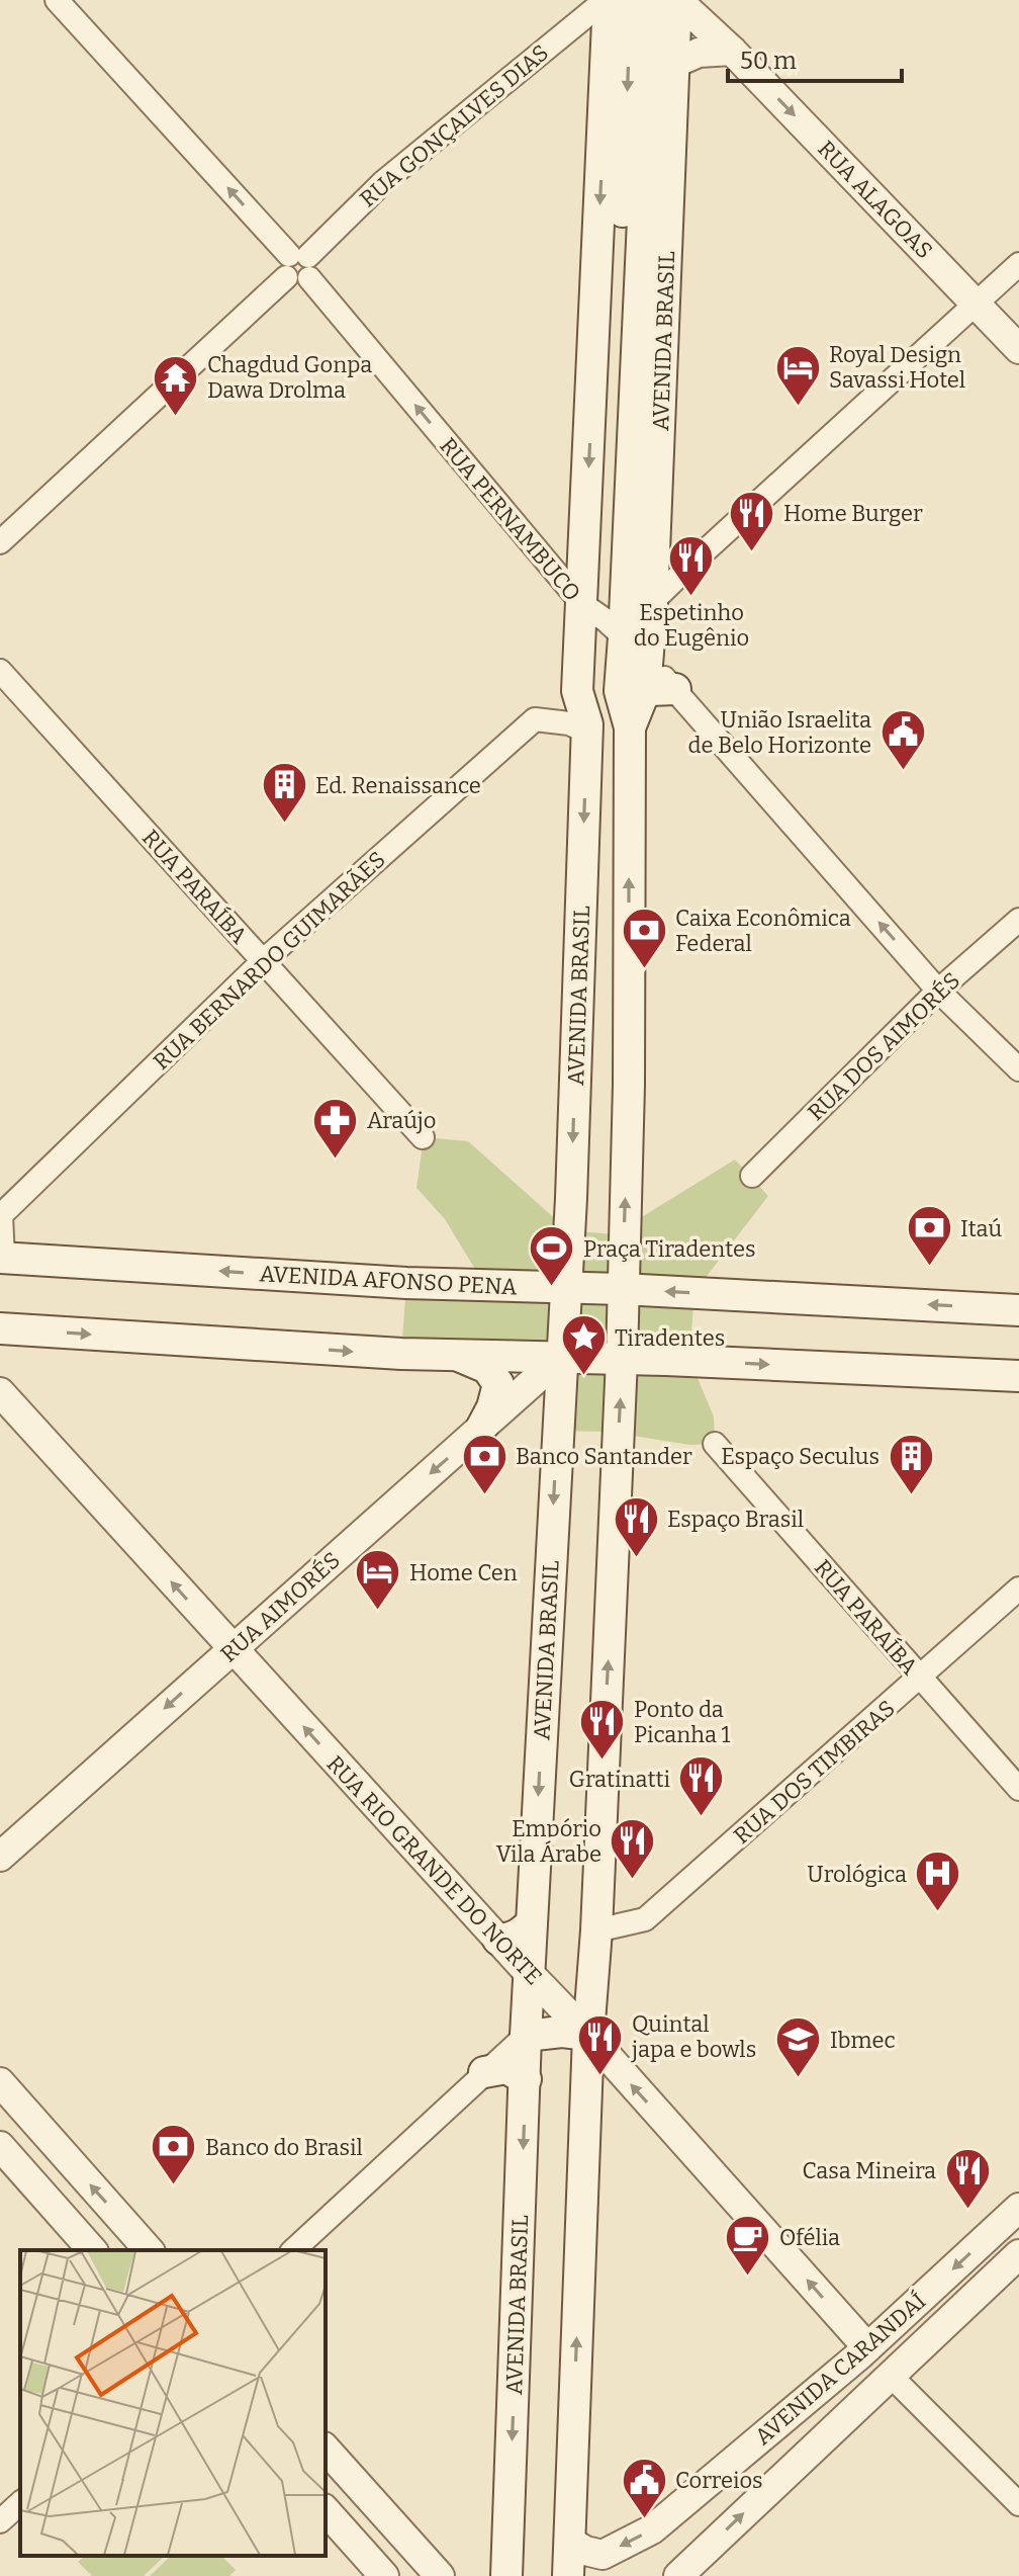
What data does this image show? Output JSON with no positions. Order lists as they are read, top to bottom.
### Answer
{
  "streets": {
    "main road": ["AVENIDA BRASIL", "AVENIDA AFONSO PENA"],
    "street": [
      "RUA GONÇALVES DIAS",
      "RUA ALAGOAS",
      "RUA PERNAMBUCO",
      "RUA PARAÍBA",
      "RUA BERNARDO GUIMARÃES",
      "RUA DOS AIMORÉS",
      "RUA AIMORÉS",
      "RUA DOS TIMBIRAS",
      "RUA RIO GRANDE DO NORTE",
      "AVENIDA CARANDAÍ"
    ]
  },
  "crossings": [
    ["RUA GONÇALVES DIAS", "AVENIDA BRASIL"],
    ["RUA GONÇALVES DIAS", "RUA PERNAMBUCO"],
    ["RUA ALAGOAS", "AVENIDA BRASIL"],
    ["AVENIDA BRASIL", "RUA PERNAMBUCO"],
    ["AVENIDA BRASIL", "RUA BERNARDO GUIMARÃES"],
    ["AVENIDA BRASIL", "AVENIDA AFONSO PENA"],
    ["AVENIDA BRASIL", "RUA AIMORÉS"],
    ["AVENIDA BRASIL", "RUA DOS TIMBIRAS"],
    ["AVENIDA BRASIL", "RUA RIO GRANDE DO NORTE"],
    ["AVENIDA BRASIL", "AVENIDA CARANDAÍ"],
    ["RUA PARAÍBA", "RUA BERNARDO GUIMARÃES"],
    ["RUA PARAÍBA", "RUA DOS TIMBIRAS"],
    ["RUA BERNARDO GUIMARÃES", "AVENIDA AFONSO PENA"],
    ["RUA AIMORÉS", "RUA RIO GRANDE DO NORTE"],
    ["RUA RIO GRANDE DO NORTE", "AVENIDA CARANDAÍ"]
  ],
  "one_way": [
    "RUA ALAGOAS",
    "RUA PERNAMBUCO",
    "RUA AIMORÉS",
    "RUA RIO GRANDE DO NORTE"
  ],
  "places": {
    "hotel": ["Royal Design Savassi Hotel", "Home Cen"],
    "temple": ["Chagdud Gonpa Dawa Drolma"],
    "restaurant": [
      "Home Burger",
      "Espetinho do Eugênio",
      "Espaço Brasil",
      "Ponto da Picanha 1",
      "Gratinatti",
      "Empório Vila Árabe",
      "Quintal japa e bowls",
      "Casa Mineira"
    ],
    "public building": ["União Israelita de Belo Horizonte", "Correios"],
    "building": ["Ed. Renaissance", "Espaço Seculus"],
    "bank": [
      "Caixa Econômica Federal",
      "Itaú",
      "Banco Santander",
      "Banco do Brasil"
    ],
    "pharmacy": ["Araújo"],
    "sports": ["Praça Tiradentes"],
    "place": ["Tiradentes"],
    "hospital": ["Urológica"],
    "school or university": ["Ibmec"],
    "cafe": ["Ofélia"]
  },
  "scale_bar": "50 m"
}
